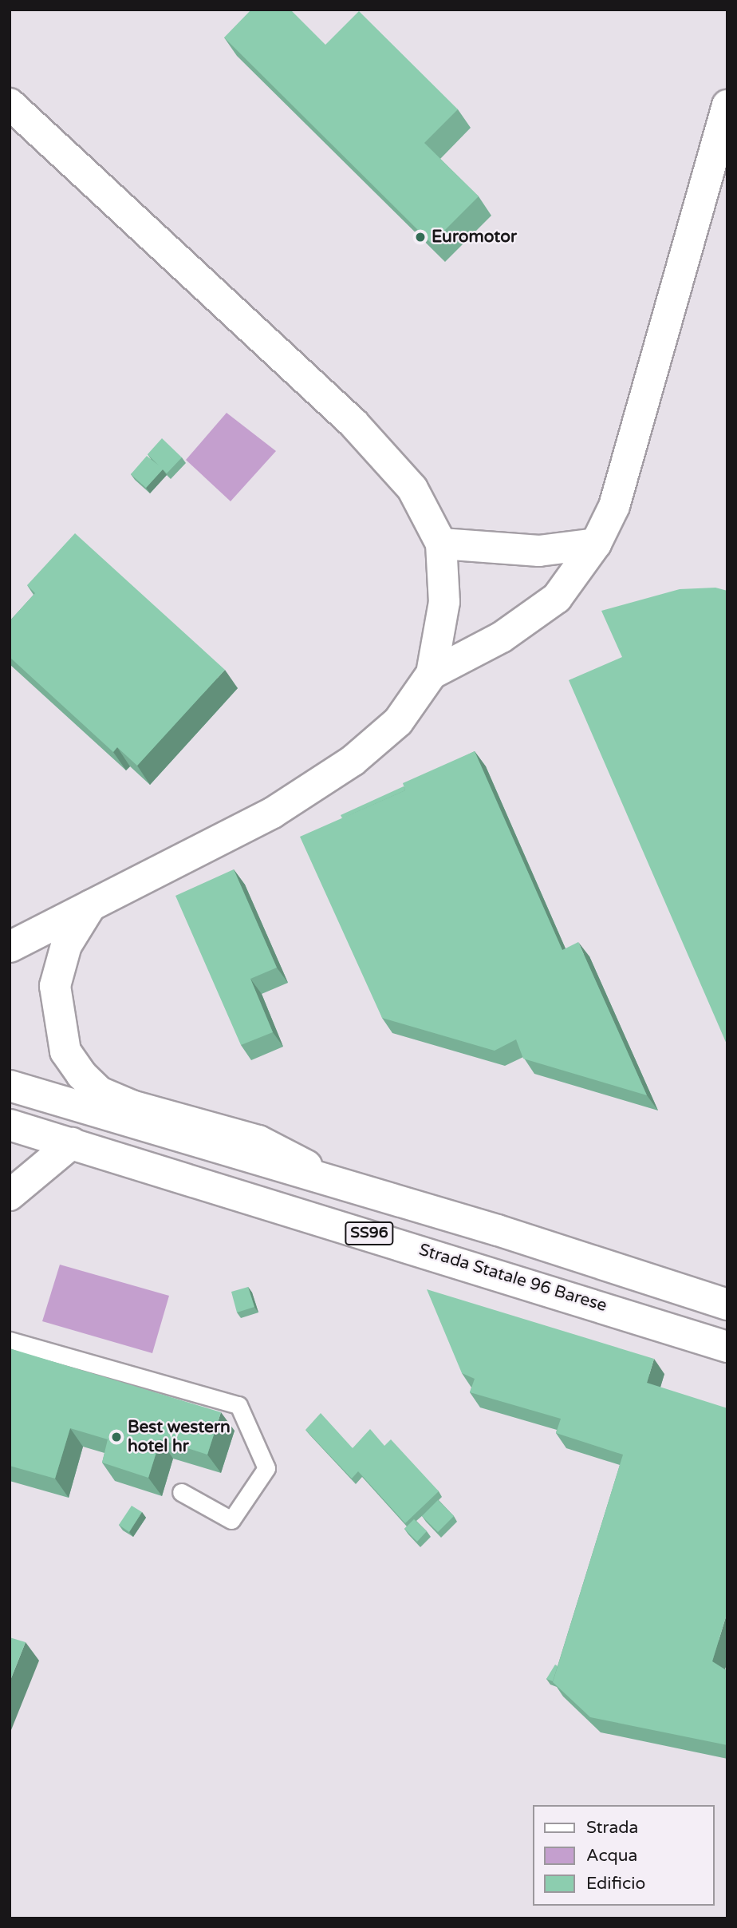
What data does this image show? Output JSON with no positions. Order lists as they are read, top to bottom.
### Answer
{
  "streets": {
    "street": ["SS96", "Strada Statale 96 Barese"]
  },
  "places": ["Euromotor", "Best western hotel hr"],
  "legend": ["Strada", "Acqua", "Edificio"]
}
